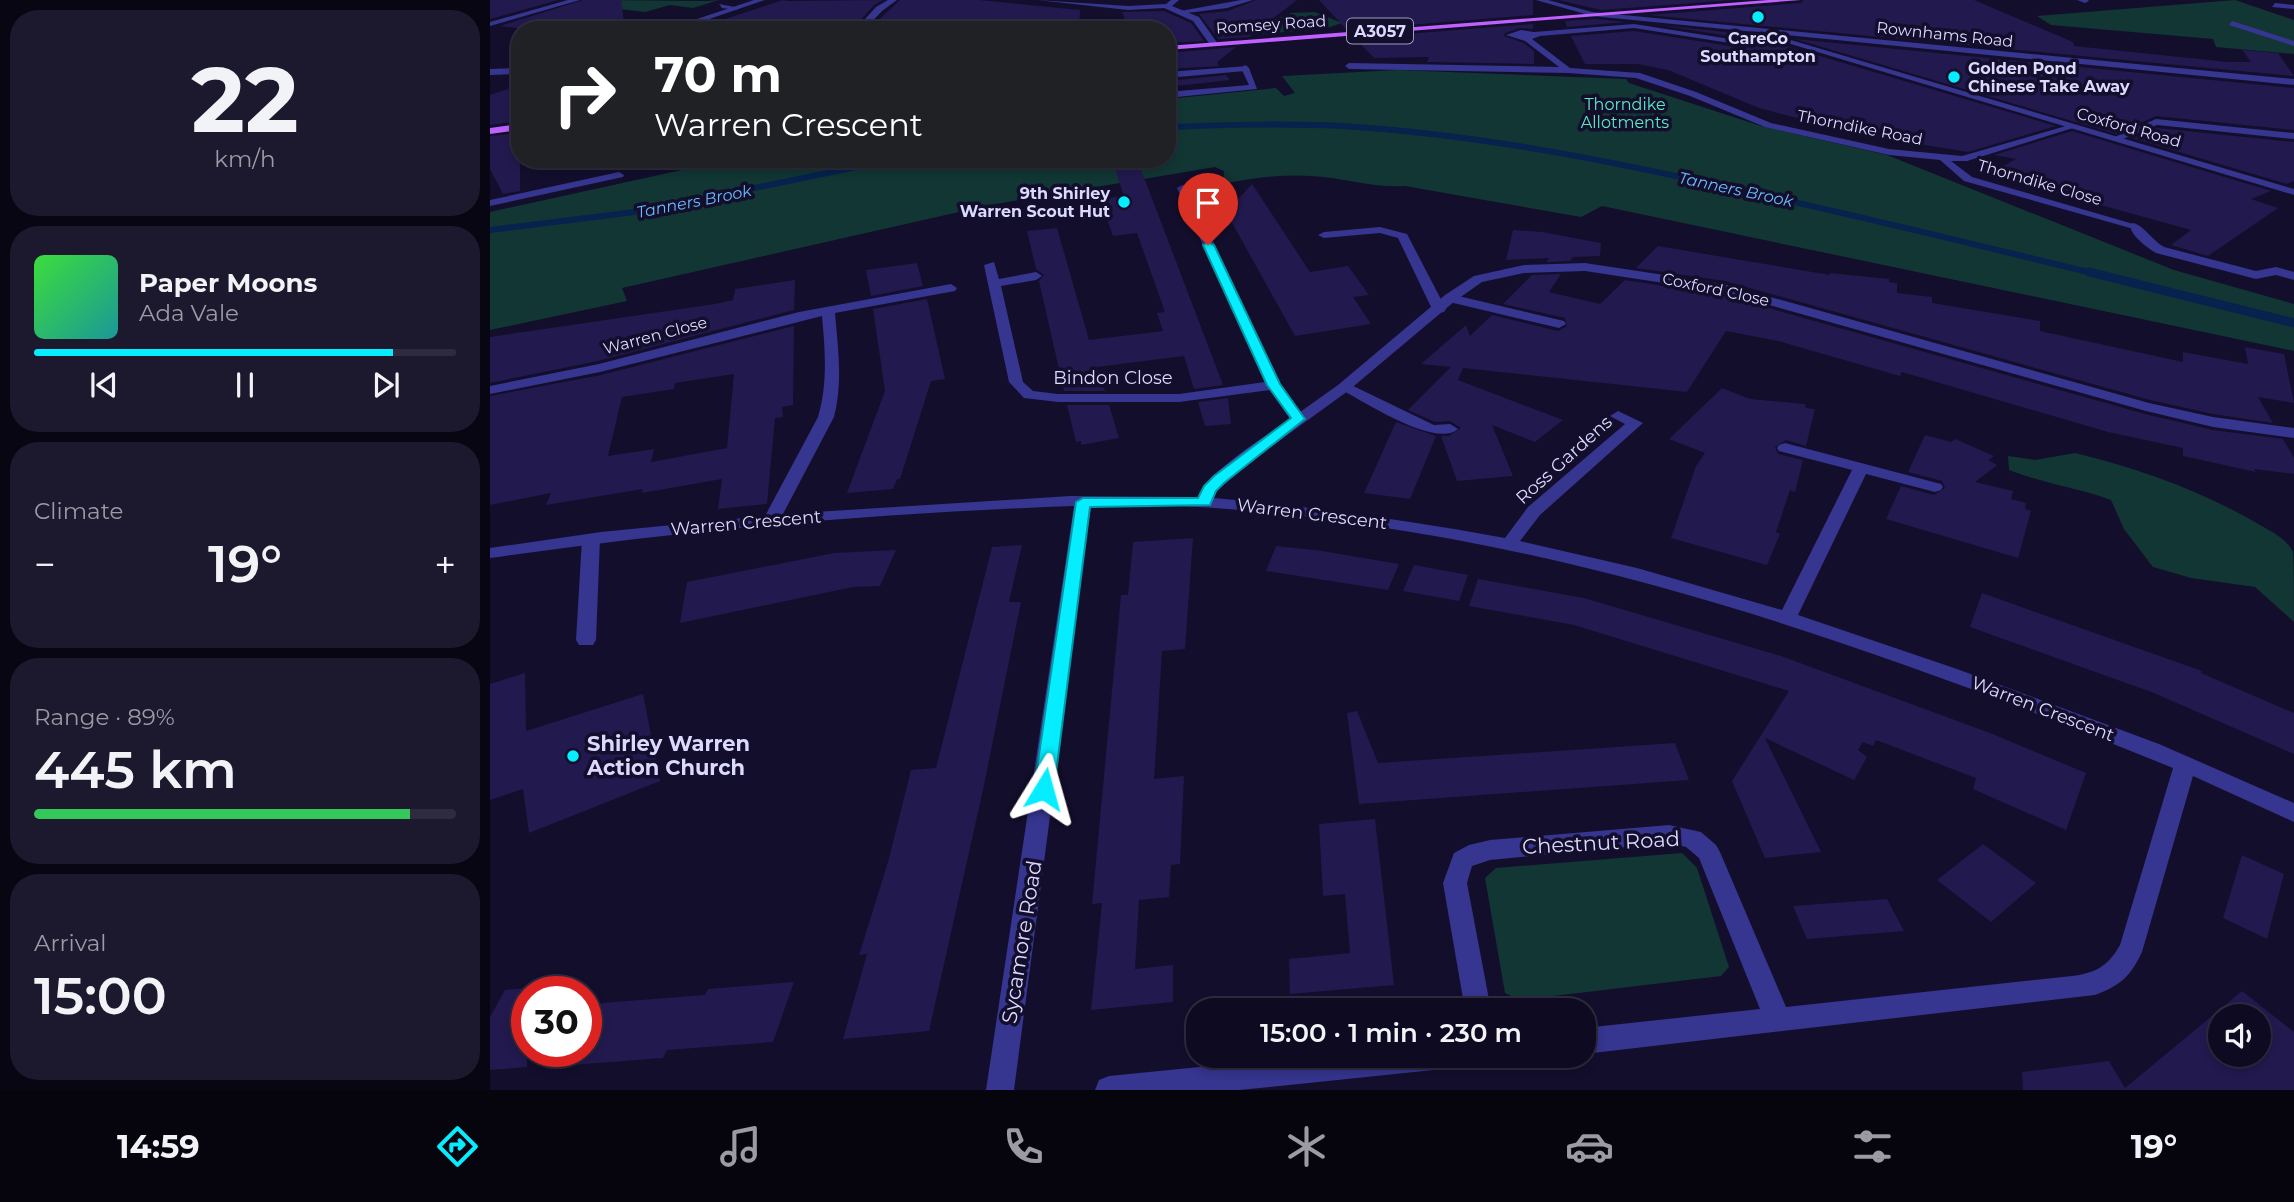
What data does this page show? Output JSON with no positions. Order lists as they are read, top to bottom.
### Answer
{
  "streets": {
    "main road": ["Romsey Road", "A3057"],
    "street": [
      "Rownhams Road",
      "Thorndike Road",
      "Coxford Road",
      "Thorndike Close",
      "Coxford Close",
      "Warren Close",
      "Bindon Close",
      "Ross Gardens",
      "Warren Crescent",
      "Chestnut Road",
      "Sycamore Road"
    ]
  },
  "crossings": [
    ["Romsey Road", "Rownhams Road"],
    ["Rownhams Road", "Coxford Road"],
    ["Thorndike Road", "Coxford Road"],
    ["Thorndike Road", "Thorndike Close"],
    ["Coxford Close", "Warren Crescent"],
    ["Ross Gardens", "Warren Crescent"],
    ["Warren Crescent", "Sycamore Road"]
  ],
  "water": ["Tanners Brook"],
  "parks": ["Thorndike Allotments"],
  "places": [
    "CareCo Southampton",
    "Golden Pond Chinese Take Away",
    "9th Shirley Warren Scout Hut",
    "Shirley Warren Action Church"
  ],
  "page": {
    "tile": [
      ["22", "km/h"],
      "Climate",
      ["Range · 89%", "445 km"],
      ["Arrival", "15:00"]
    ],
    "turn": ["70 m", "Warren Crescent"],
    "song": ["Paper Moons", "Ada Vale"],
    "heat": ["−", "19°", "+"],
    "limit": "30",
    "trip": "15:00 · 1 min · 230 m",
    "tabs": ["14:59", "19°"]
  }
}
